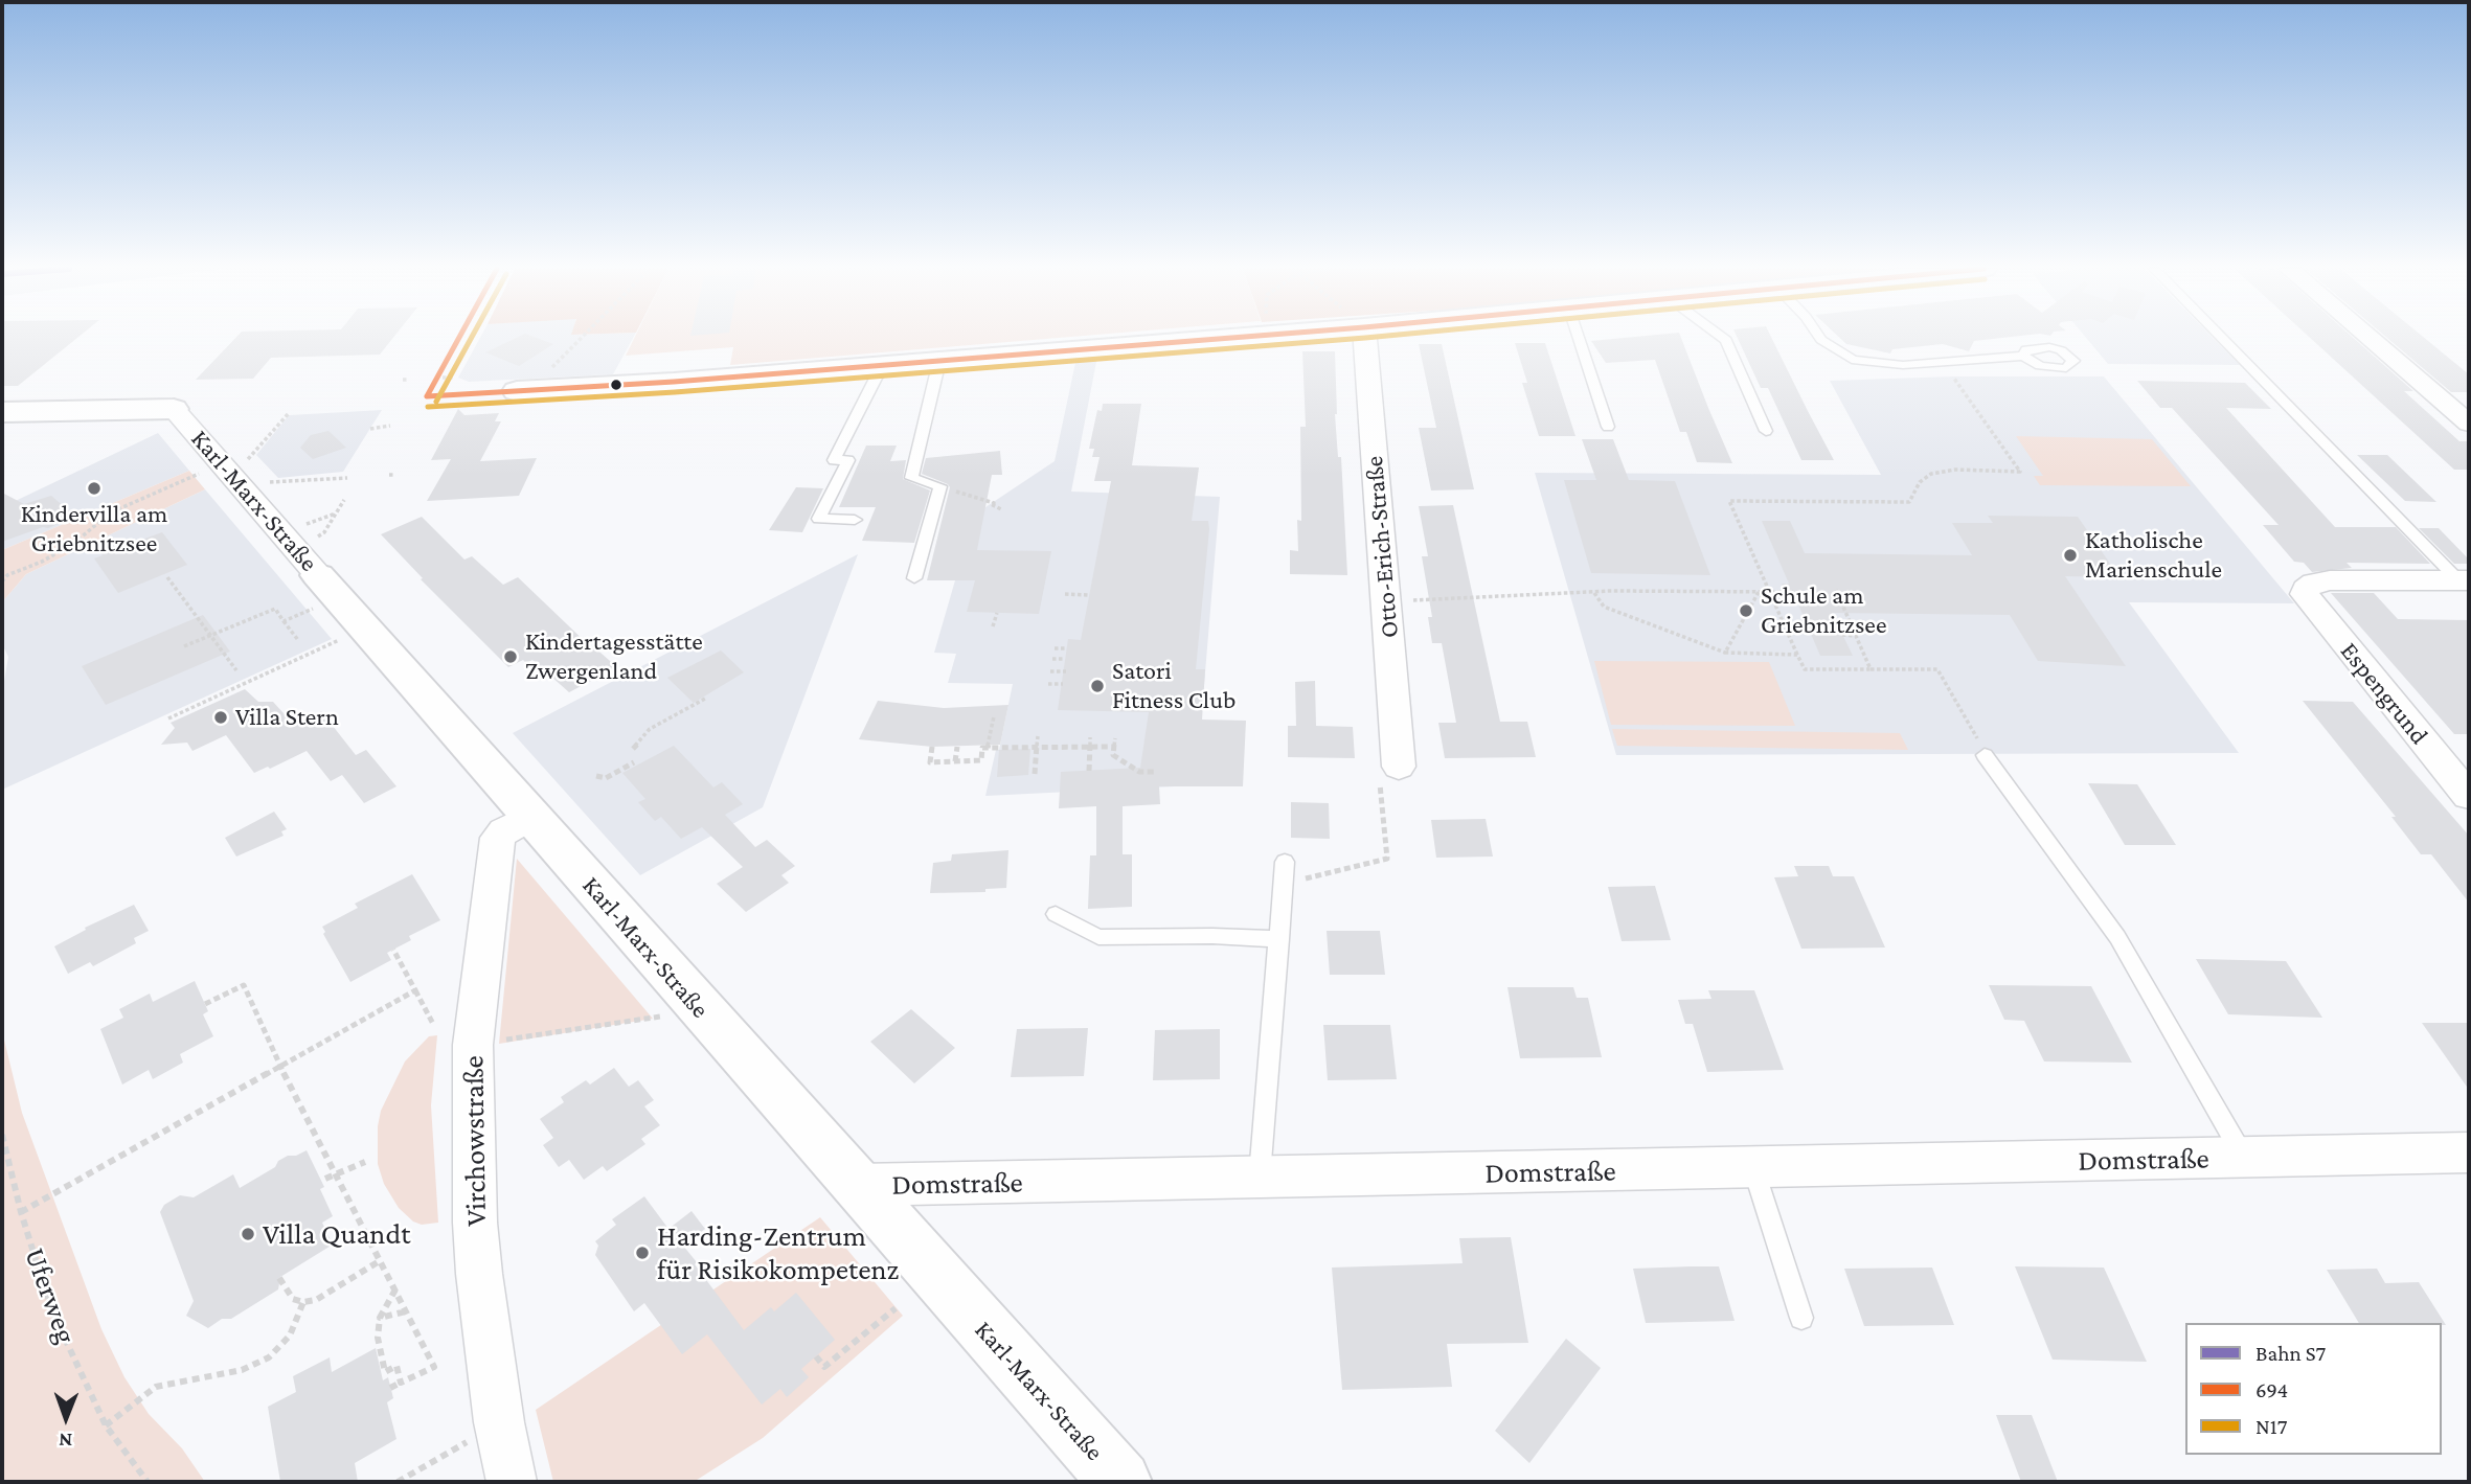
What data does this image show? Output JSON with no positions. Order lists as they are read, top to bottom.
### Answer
{
  "streets": {
    "street": [
      "Karl-Marx-Straße",
      "Otto-Erich-Straße",
      "Espengrund",
      "Virchowstraße",
      "Domstraße"
    ],
    "path": ["Uferweg"]
  },
  "crossings": [
    ["Karl-Marx-Straße", "Virchowstraße"],
    ["Karl-Marx-Straße", "Domstraße"]
  ],
  "places": [
    "Kindervilla am Griebnitzsee",
    "Katholische Marienschule",
    "Schule am Griebnitzsee",
    "Kindertagesstätte Zwergenland",
    "Satori Fitness Club",
    "Villa Stern",
    "Villa Quandt",
    "Harding-Zentrum für Risikokompetenz"
  ],
  "lines": ["transit line 694", "transit line N17"],
  "legend": ["Bahn S7", "694", "N17"],
  "north": "bottom"
}
